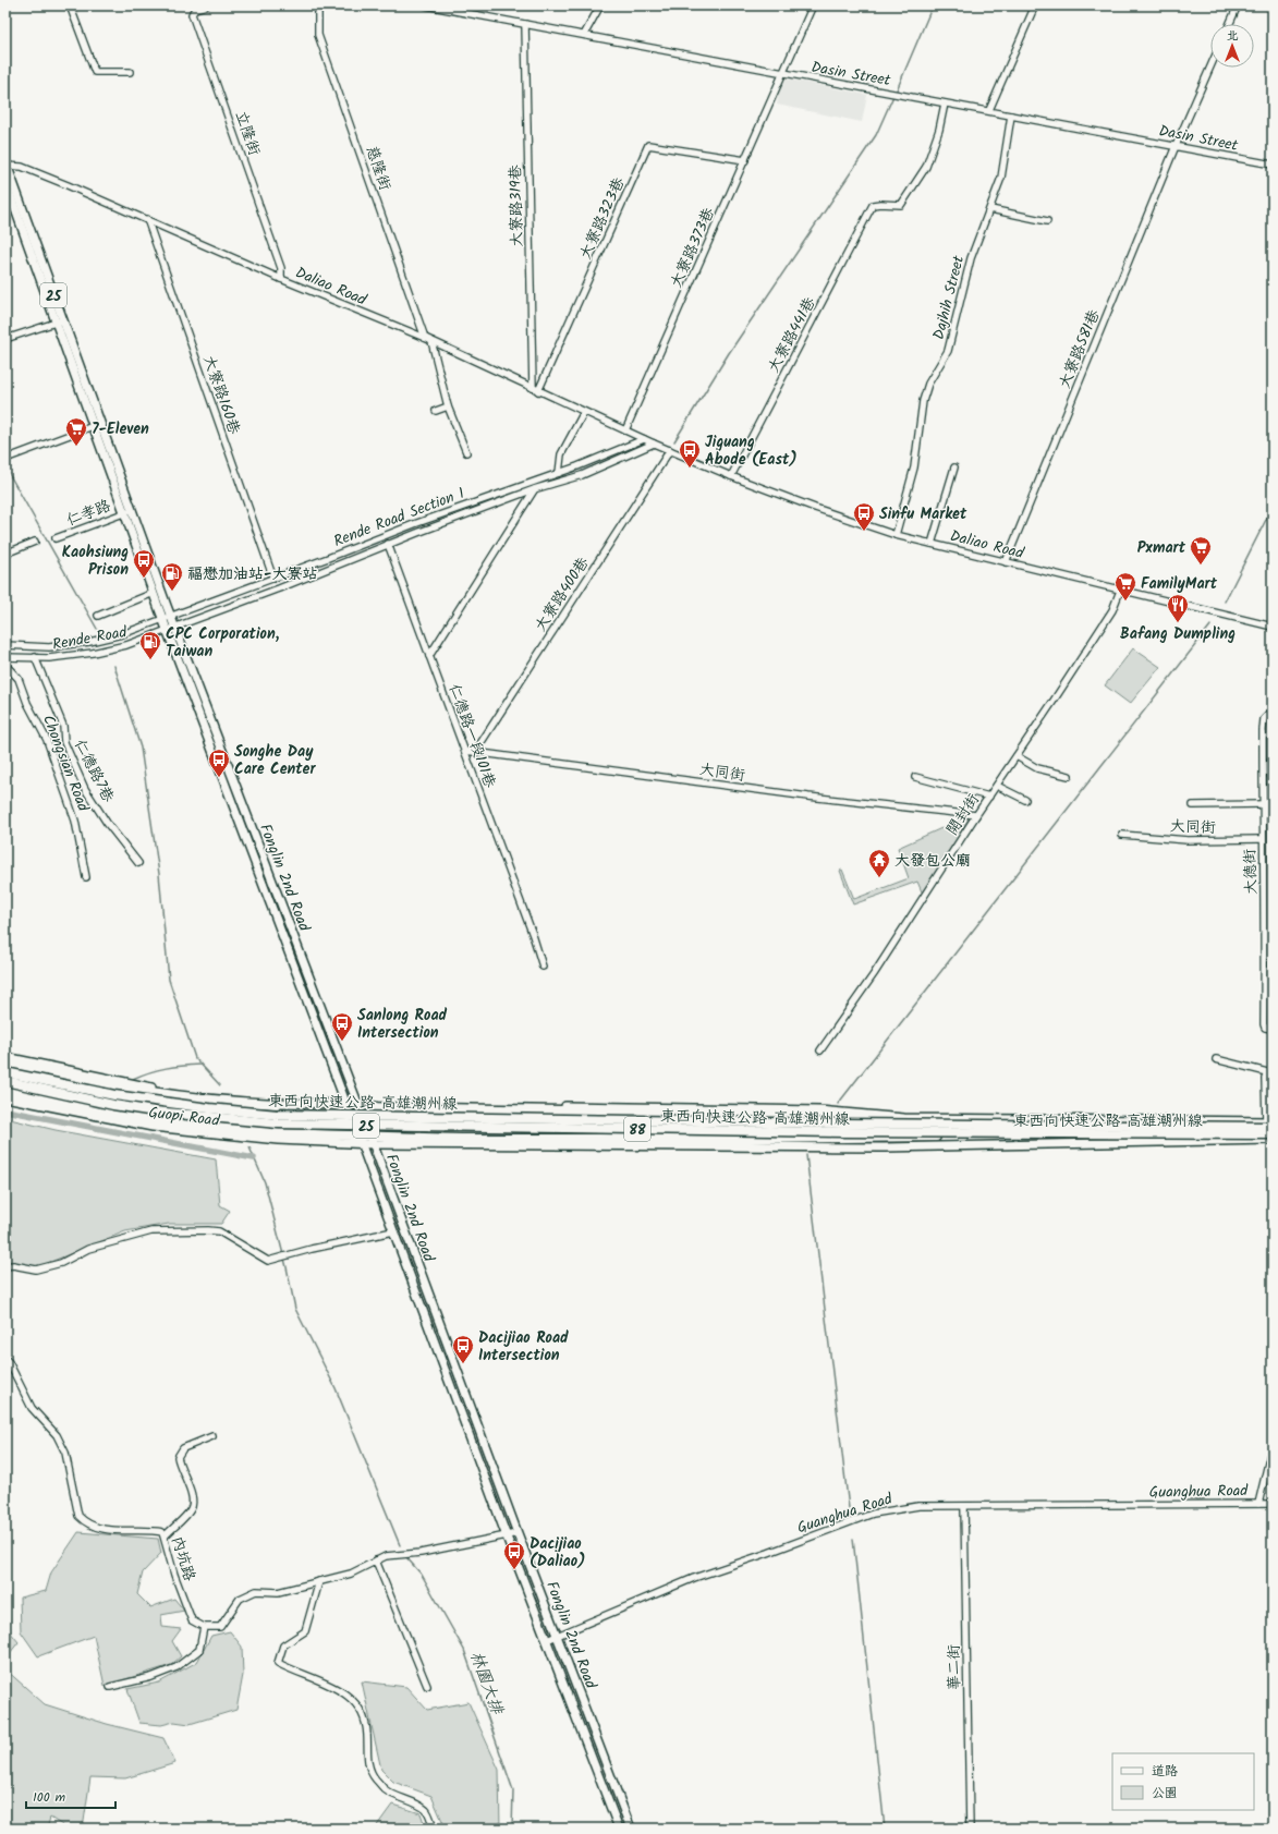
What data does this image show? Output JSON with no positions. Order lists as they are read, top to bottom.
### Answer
{
  "streets": {
    "highway": ["東西向快速公路 高雄潮州線", "88"],
    "main road": ["25", "Fonglin 2nd Road", "Guopi Road"],
    "street": [
      "Dasin Street",
      "立隆街",
      "慈隆街",
      "大寮路319巷",
      "大寮路323巷",
      "大寮路373巷",
      "Daliao Road",
      "Dajhih Street",
      "大寮路441巷",
      "大寮路581巷",
      "大寮路160巷",
      "仁孝路",
      "Rende Road Section 1",
      "大寮路400巷",
      "Rende Road",
      "仁德路一段101巷",
      "Chongsian Road",
      "仁德路7巷",
      "大同街",
      "開封街",
      "大德街",
      "Guanghua Road",
      "內坑路",
      "華二街"
    ]
  },
  "crossings": [
    ["Dasin Street", "大寮路319巷"],
    ["Dasin Street", "大寮路373巷"],
    ["Dasin Street", "Dajhih Street"],
    ["Dasin Street", "大寮路441巷"],
    ["Dasin Street", "大寮路581巷"],
    ["立隆街", "Daliao Road"],
    ["慈隆街", "Daliao Road"],
    ["大寮路319巷", "大寮路323巷"],
    ["大寮路319巷", "Daliao Road"],
    ["大寮路323巷", "大寮路373巷"],
    ["大寮路323巷", "Daliao Road"],
    ["大寮路373巷", "Daliao Road"],
    ["Daliao Road", "25"],
    ["Daliao Road", "Dajhih Street"],
    ["Daliao Road", "大寮路441巷"],
    ["Daliao Road", "大寮路581巷"],
    ["Daliao Road", "大寮路160巷"],
    ["Daliao Road", "Rende Road Section 1"],
    ["Daliao Road", "大寮路400巷"],
    ["Daliao Road", "開封街"],
    ["25", "Fonglin 2nd Road"],
    ["大寮路160巷", "Rende Road Section 1"],
    ["仁孝路", "Fonglin 2nd Road"],
    ["Rende Road Section 1", "Rende Road"],
    ["Rende Road Section 1", "仁德路一段101巷"],
    ["Rende Road Section 1", "Fonglin 2nd Road"],
    ["大寮路400巷", "大同街"],
    ["Rende Road", "仁德路7巷"],
    ["Rende Road", "Fonglin 2nd Road"],
    ["仁德路一段101巷", "大同街"],
    ["大同街", "開封街"],
    ["大同街", "大德街"],
    ["Fonglin 2nd Road", "Guopi Road"],
    ["Fonglin 2nd Road", "Guanghua Road"],
    ["東西向快速公路 高雄潮州線", "Guopi Road"],
    ["Guanghua Road", "華二街"]
  ],
  "water": ["林園大排"],
  "places": {
    "supermarket": ["7-Eleven", "Pxmart", "FamilyMart"],
    "bus stop": [
      "Jiguang Abode (East)",
      "Sinfu Market",
      "Kaohsiung Prison",
      "Songhe Day Care Center",
      "Sanlong Road Intersection",
      "Dacijiao Road Intersection",
      "Dacijiao (Daliao)"
    ],
    "fuel station": ["福懋加油站-大寮站", "CPC Corporation, Taiwan"],
    "restaurant": ["Bafang Dumpling"],
    "temple": ["大發包公廟"]
  },
  "legend": ["道路", "公園"],
  "scale_bar": "100 m",
  "north": "top"
}
